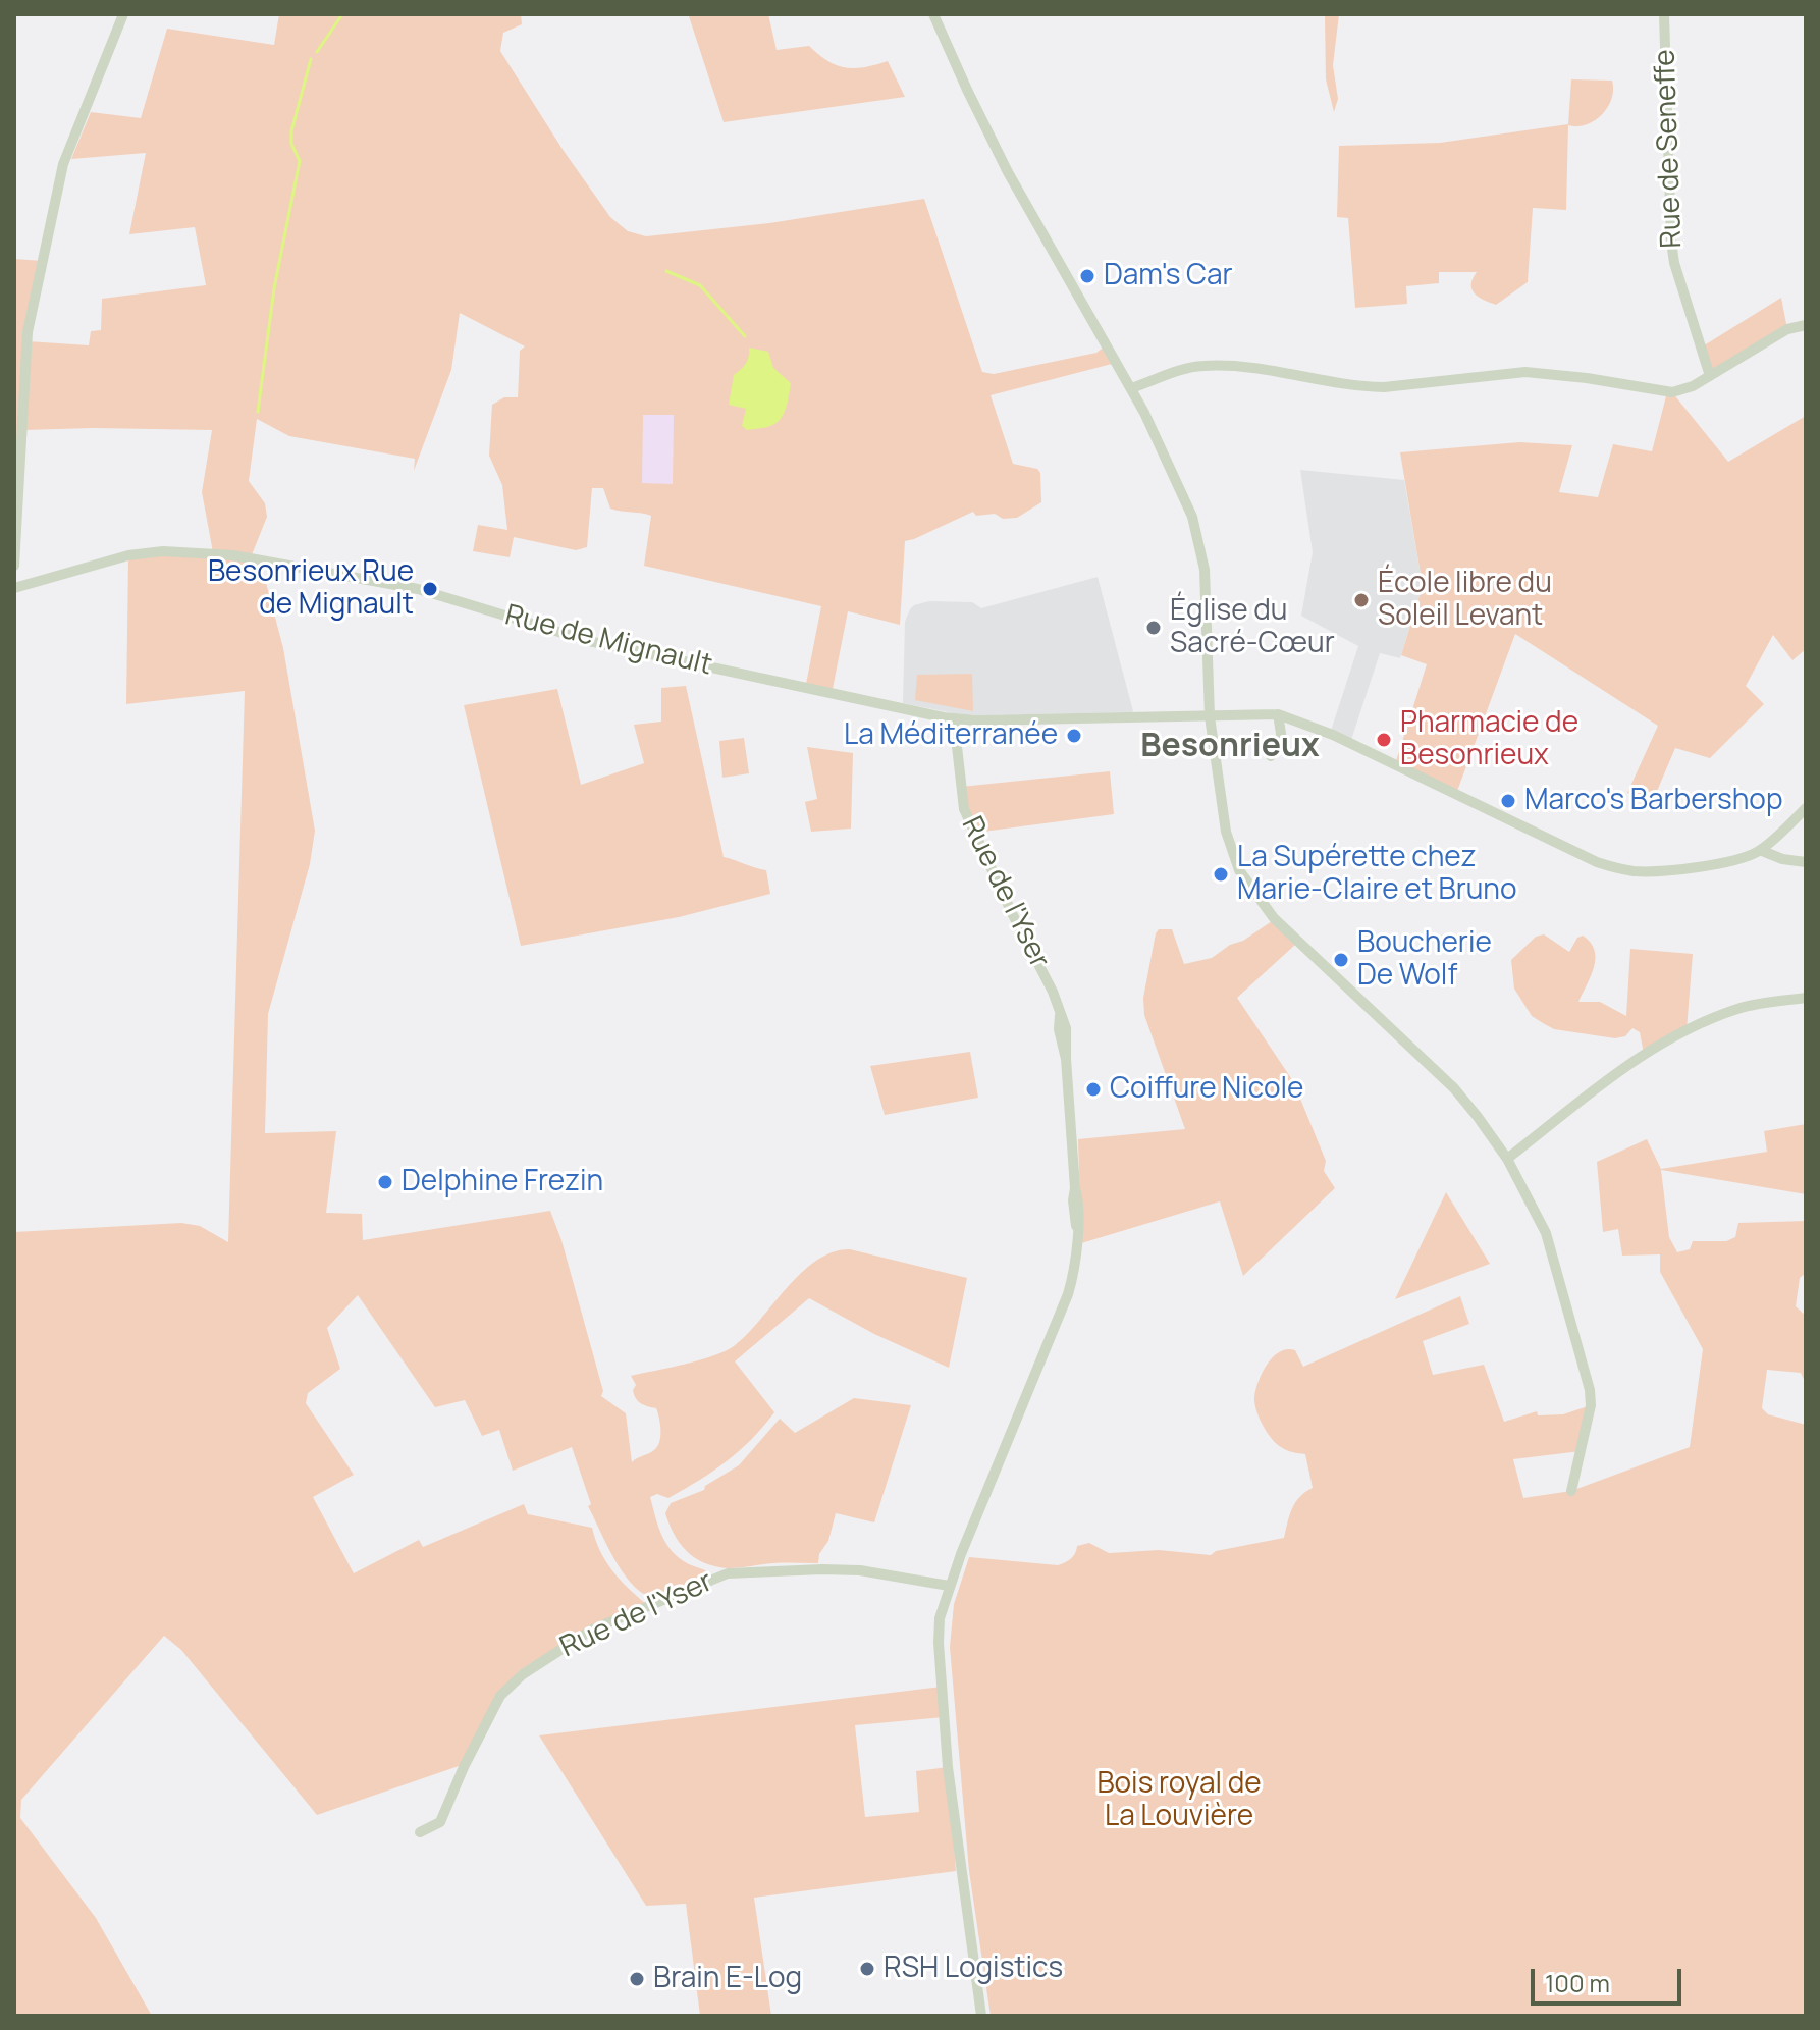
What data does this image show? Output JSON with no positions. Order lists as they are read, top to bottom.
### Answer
{
  "streets": {
    "street": ["Rue de Seneffe", "Rue de Mignault", "Rue de l'Yser"]
  },
  "crossings": [
    ["Rue de Mignault", "Rue de l'Yser"]
  ],
  "districts": ["Besonrieux"],
  "parks": ["Bois royal de La Louvière"],
  "places": [
    "Dam's Car",
    "Besonrieux Rue de Mignault",
    "École libre du Soleil Levant",
    "Église du Sacré-Cœur",
    "La Méditerranée",
    "Pharmacie de Besonrieux",
    "Marco's Barbershop",
    "La Supérette chez Marie-Claire et Bruno",
    "Boucherie De Wolf",
    "Coiffure Nicole",
    "Delphine Frezin",
    "RSH Logistics",
    "Brain E-Log"
  ],
  "scale_bar": "100 m"
}
